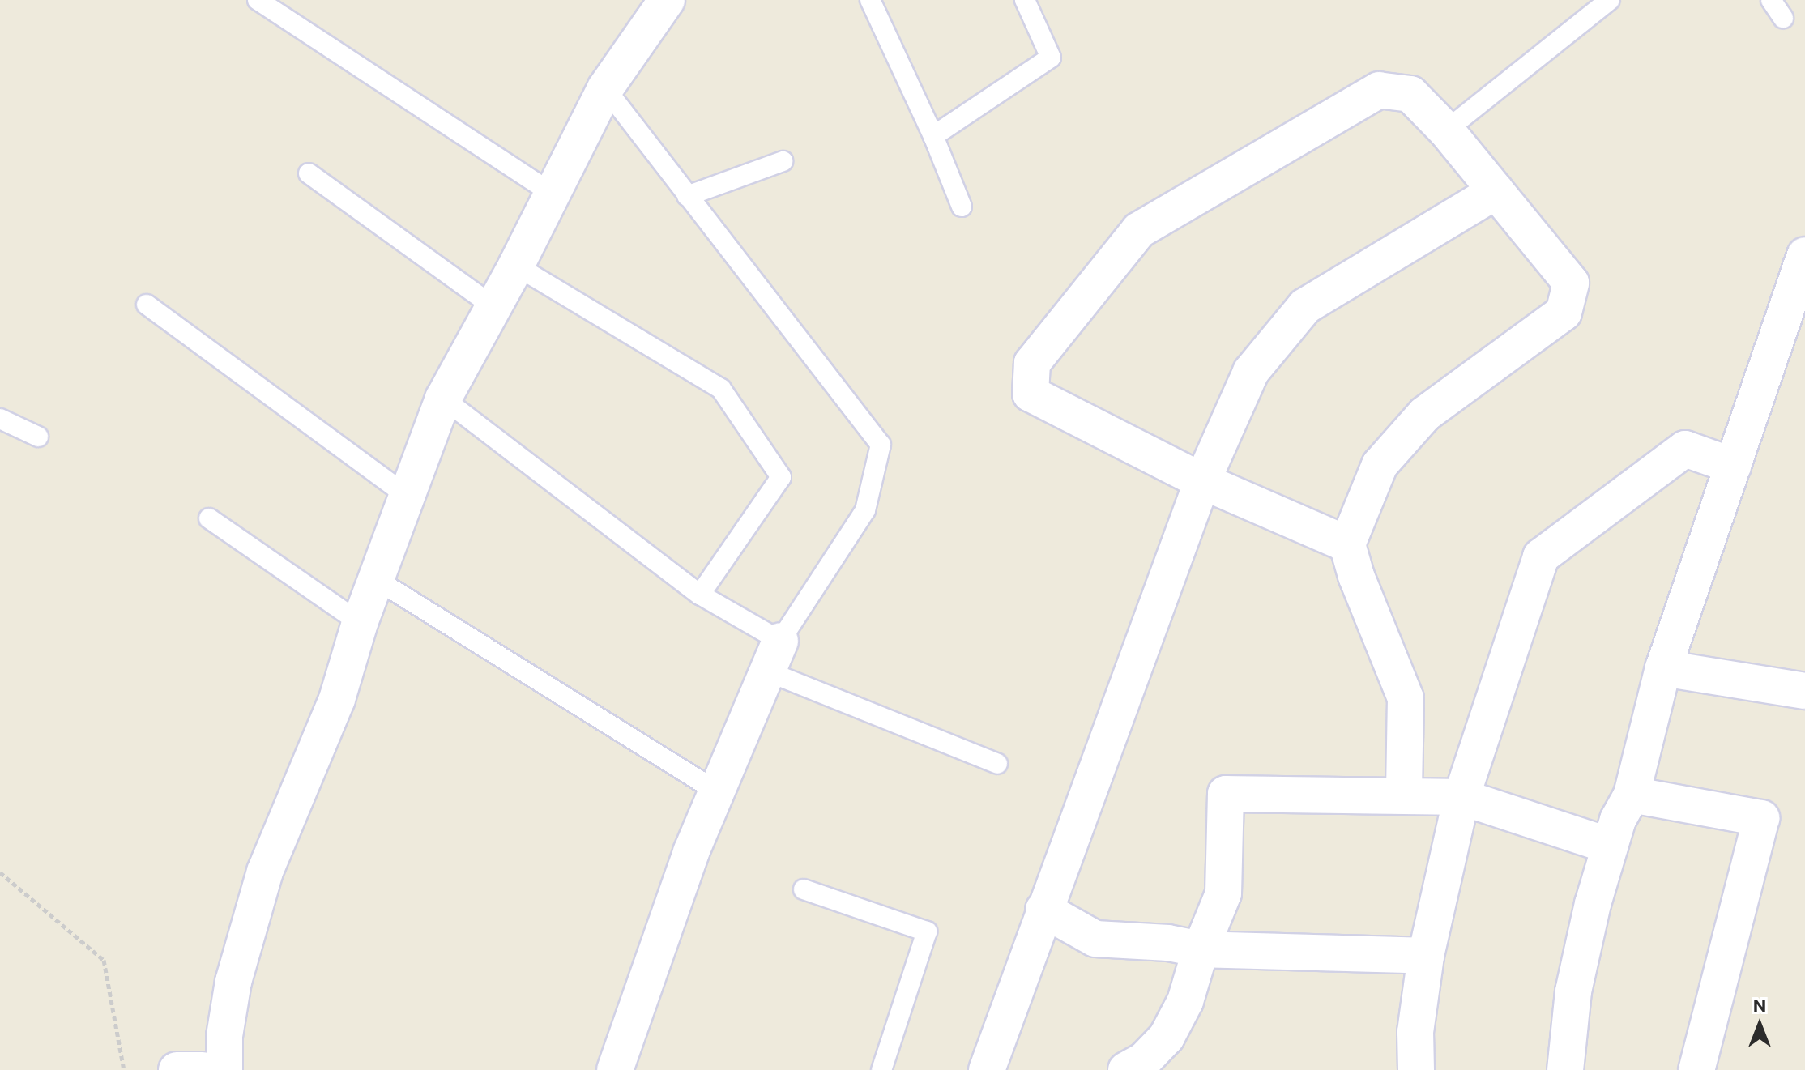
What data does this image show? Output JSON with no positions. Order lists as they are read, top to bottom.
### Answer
{
  "north": "top"
}
